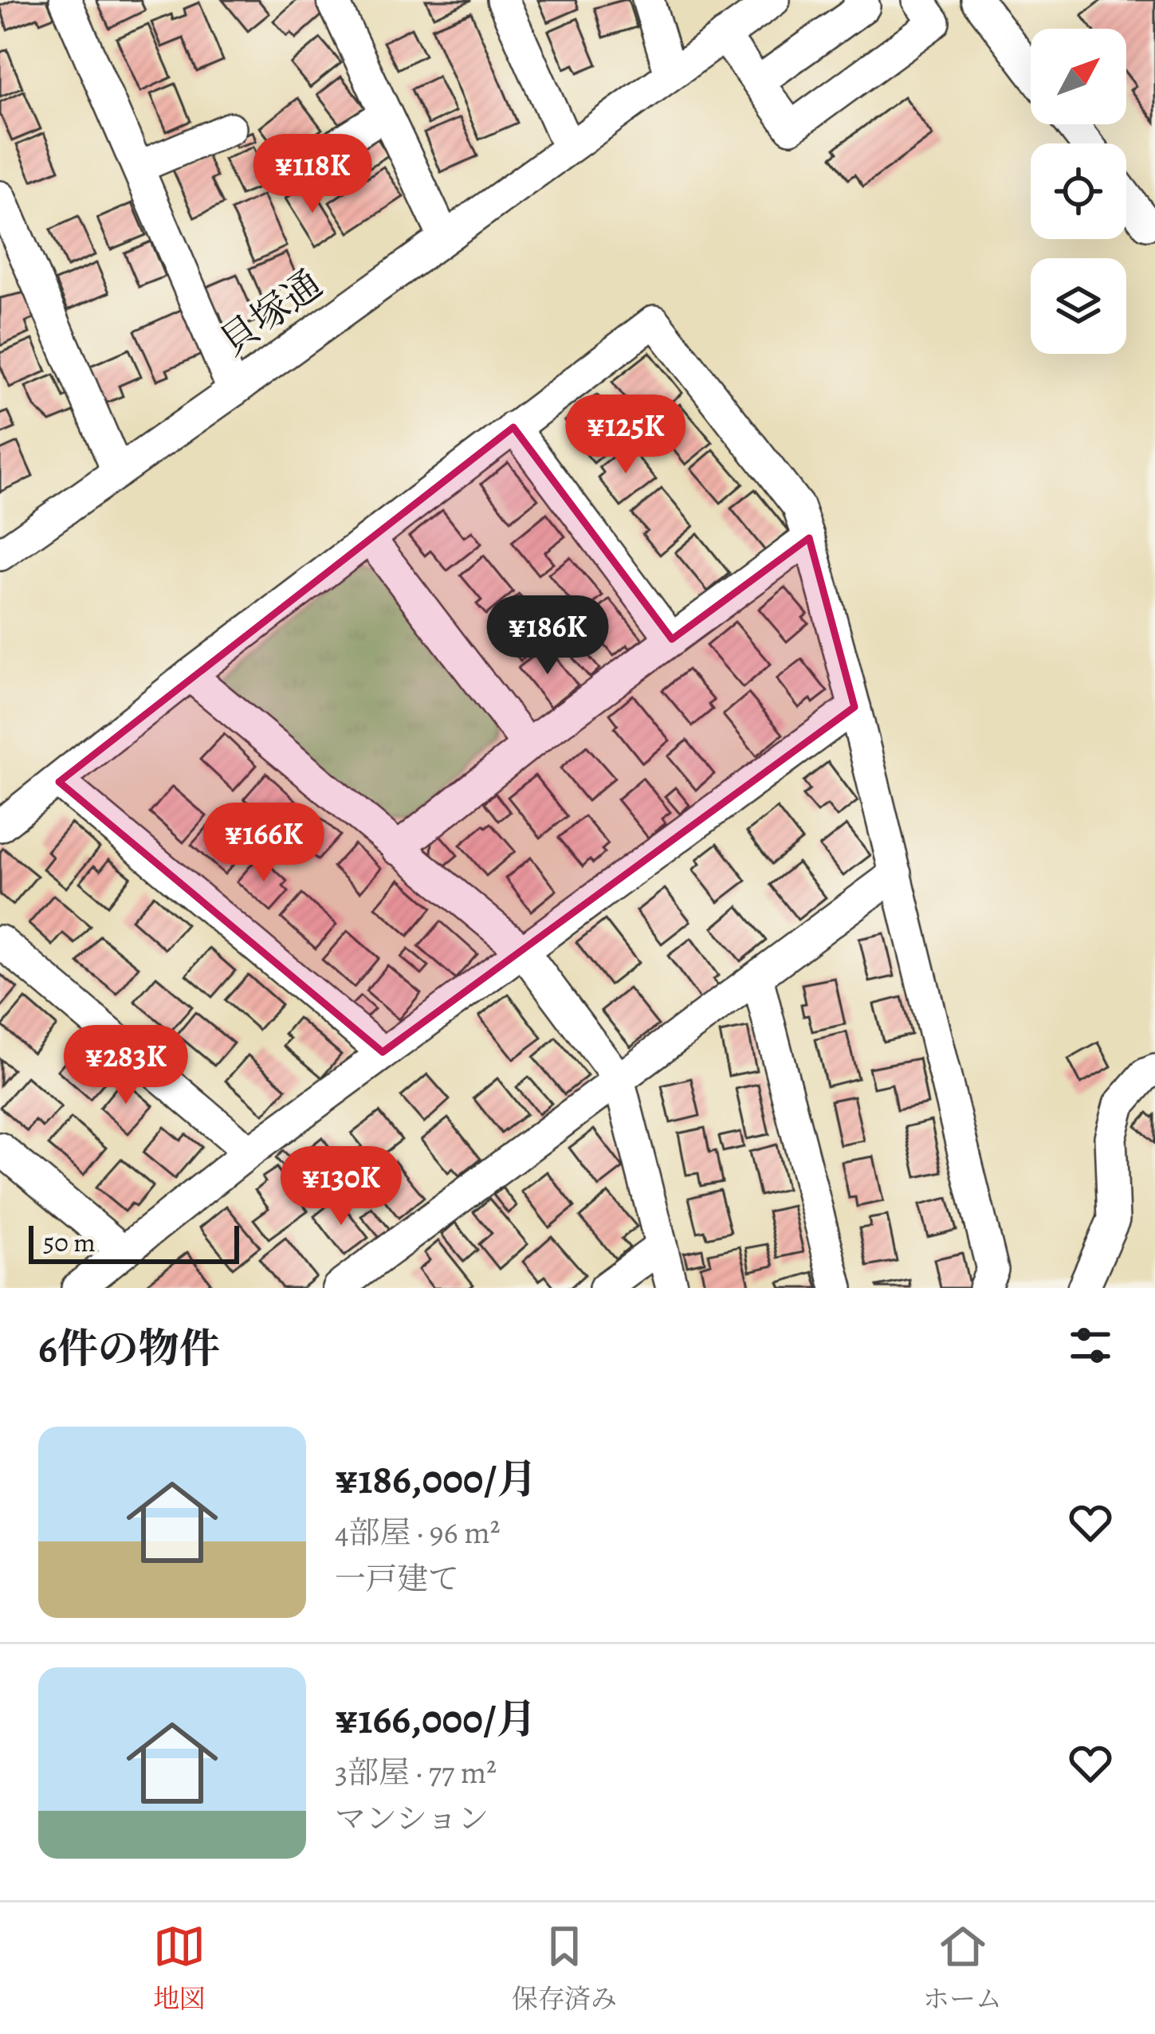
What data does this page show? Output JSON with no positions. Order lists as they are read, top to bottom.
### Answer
{
  "streets": {
    "street": ["貝塚通"]
  },
  "scale_bar": "50 m",
  "north": "top right",
  "page": {
    "price": [
      "¥118K",
      "¥125K",
      "¥186K",
      "¥166K",
      "¥283K",
      "¥130K"
    ],
    "scale": "50 m",
    "heading": "6件の物件",
    "list": [
      {
        "name": "¥186,000/月",
        "note": "4部屋 · 96 m² · 一戸建て"
      },
      {
        "name": "¥166,000/月",
        "note": "3部屋 · 77 m² · マンション"
      }
    ],
    "tabs": ["地図", "保存済み", "ホーム"]
  }
}
